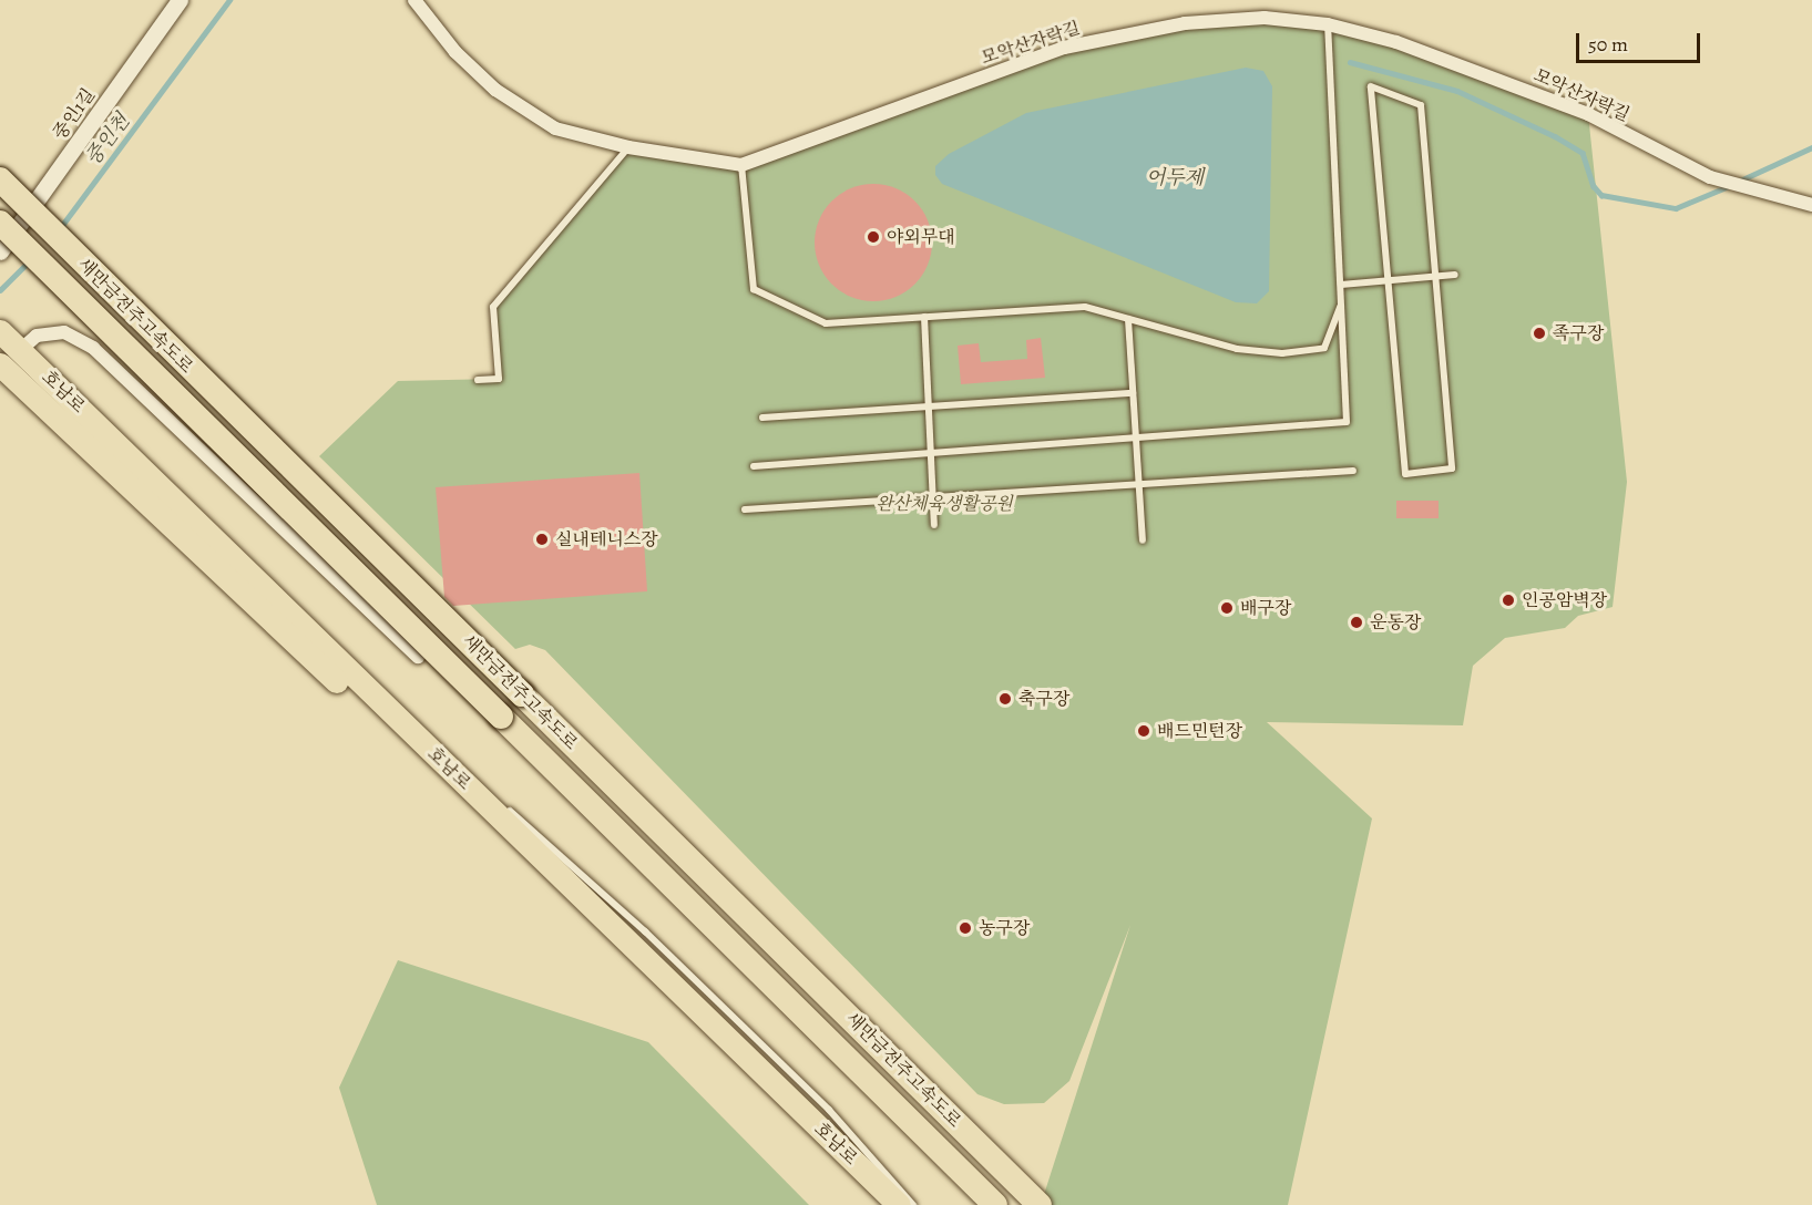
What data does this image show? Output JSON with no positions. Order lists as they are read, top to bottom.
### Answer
{
  "streets": {
    "highway": ["새만금전주고속도로", "호남로"],
    "street": ["모악산자락길", "중인1길"]
  },
  "water": ["중인천", "어두제"],
  "parks": ["완산체육생활공원"],
  "places": [
    "야외무대",
    "족구장",
    "실내테니스장",
    "인공암벽장",
    "배구장",
    "운동장",
    "축구장",
    "배드민턴장",
    "농구장"
  ],
  "scale_bar": "50 m"
}
